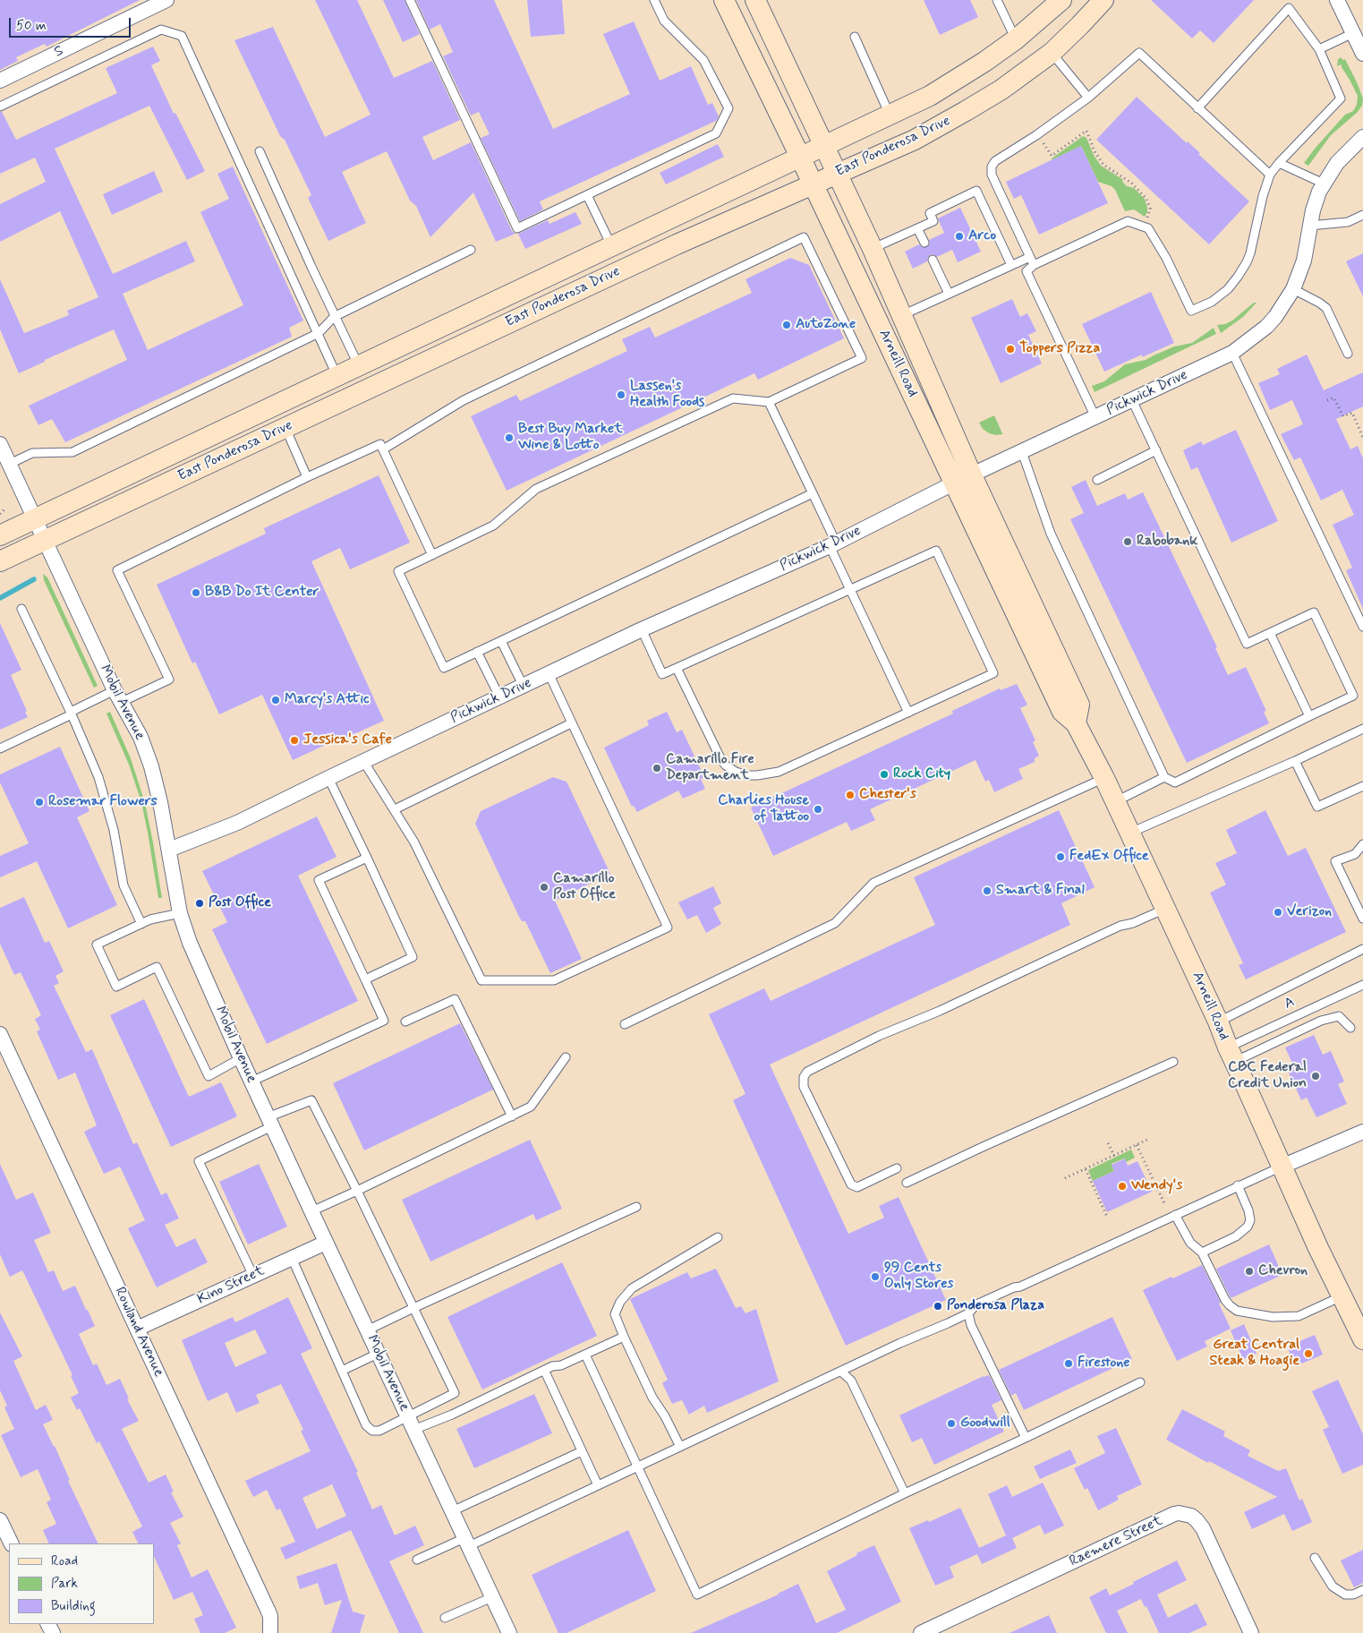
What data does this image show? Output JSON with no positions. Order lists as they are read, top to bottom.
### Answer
{
  "streets": {
    "main road": ["East Ponderosa Drive", "Arneill Road"],
    "street": [
      "S",
      "Pickwick Drive",
      "Mobil Avenue",
      "Kino Street",
      "Rowland Avenue",
      "Raemere Street"
    ],
    "lane": ["A"]
  },
  "crossings": [
    ["East Ponderosa Drive", "Arneill Road"],
    ["East Ponderosa Drive", "Mobil Avenue"],
    ["Arneill Road", "Pickwick Drive"],
    ["Arneill Road", "A"],
    ["Pickwick Drive", "Mobil Avenue"],
    ["Mobil Avenue", "Kino Street"],
    ["Kino Street", "Rowland Avenue"]
  ],
  "places": [
    "Arco",
    "AutoZone",
    "Toppers Pizza",
    "Lassen's Health Foods",
    "Best Buy Market Wine & Lotto",
    "Rabobank",
    "B&B Do It Center",
    "Marcy's Attic",
    "Jessica's Cafe",
    "Camarillo Fire Department",
    "Rock City",
    "Chester's",
    "Rosemar Flowers",
    "Charlies House of Tattoo",
    "FedEx Office",
    "Camarillo Post Office",
    "Smart & Final",
    "Post Office",
    "Verizon",
    "CBC Federal Credit Union",
    "Wendy's",
    "Chevron",
    "99 Cents Only Stores",
    "Ponderosa Plaza",
    "Great Central Steak & Hoagie",
    "Firestone",
    "Goodwill"
  ],
  "legend": ["Road", "Park", "Building"],
  "scale_bar": "50 m"
}
